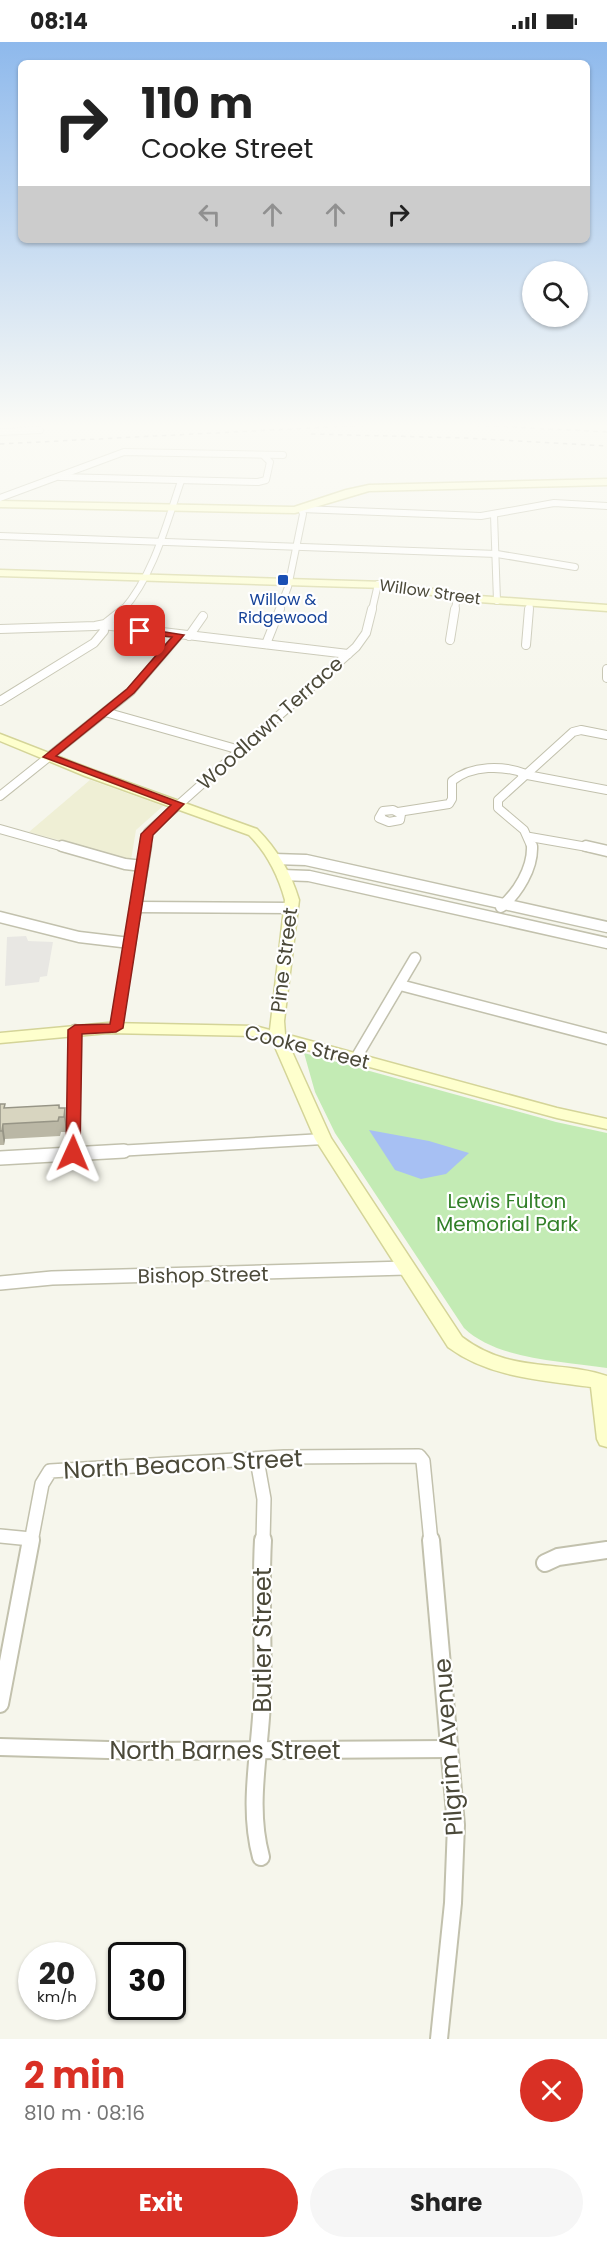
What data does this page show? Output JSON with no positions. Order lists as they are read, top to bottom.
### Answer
{
  "streets": {
    "street": [
      "Willow Street",
      "Woodlawn Terrace",
      "Pine Street",
      "Cooke Street",
      "Bishop Street",
      "North Beacon Street",
      "Butler Street",
      "Pilgrim Avenue",
      "North Barnes Street"
    ]
  },
  "crossings": [
    ["Willow Street", "Woodlawn Terrace"],
    ["Woodlawn Terrace", "Pine Street"],
    ["Woodlawn Terrace", "Cooke Street"],
    ["Pine Street", "Cooke Street"],
    ["Pine Street", "Bishop Street"],
    ["North Beacon Street", "Butler Street"],
    ["North Beacon Street", "Pilgrim Avenue"],
    ["Butler Street", "North Barnes Street"],
    ["Pilgrim Avenue", "North Barnes Street"]
  ],
  "parks": ["Lewis Fulton Memorial Park"],
  "places": {
    "transit": ["Willow & Ridgewood"]
  },
  "page": {
    "status": "08:14",
    "turn": ["110 m", "Cooke Street"],
    "speed": "20 km/h",
    "limit": "30",
    "heading": ["2 min", "810 m · 08:16"],
    "buttons": ["Exit", "Share"]
  }
}
